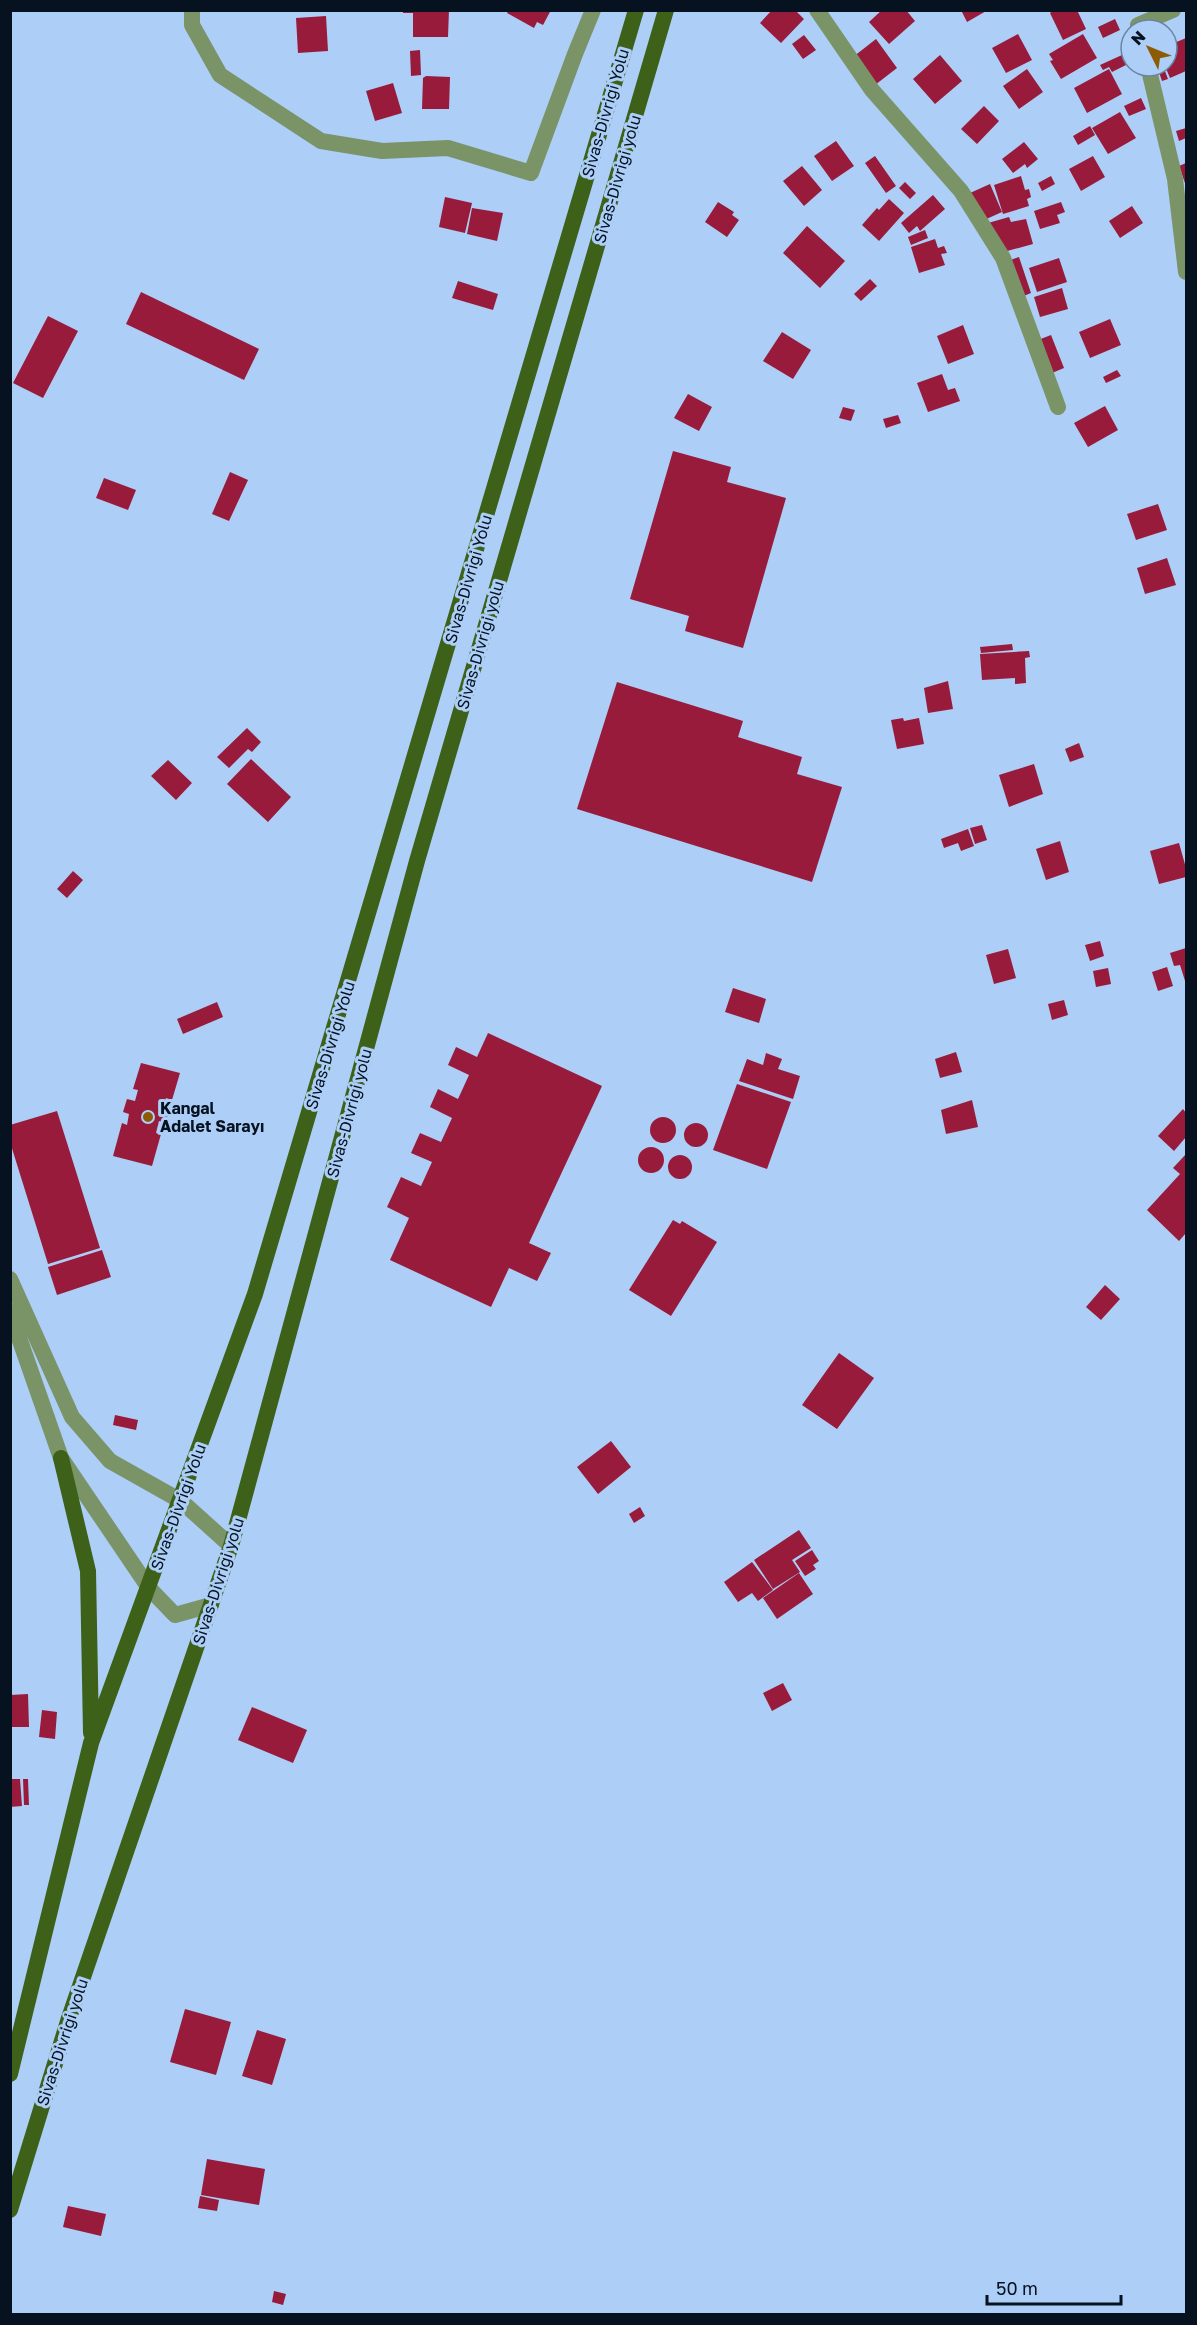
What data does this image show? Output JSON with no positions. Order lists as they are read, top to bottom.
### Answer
{
  "streets": {
    "main road": ["Sivas-Divriği Yolu", "Sivas-Divriği yolu"]
  },
  "places": ["Kangal Adalet Sarayı"],
  "scale_bar": "50 m",
  "north": "top left"
}
